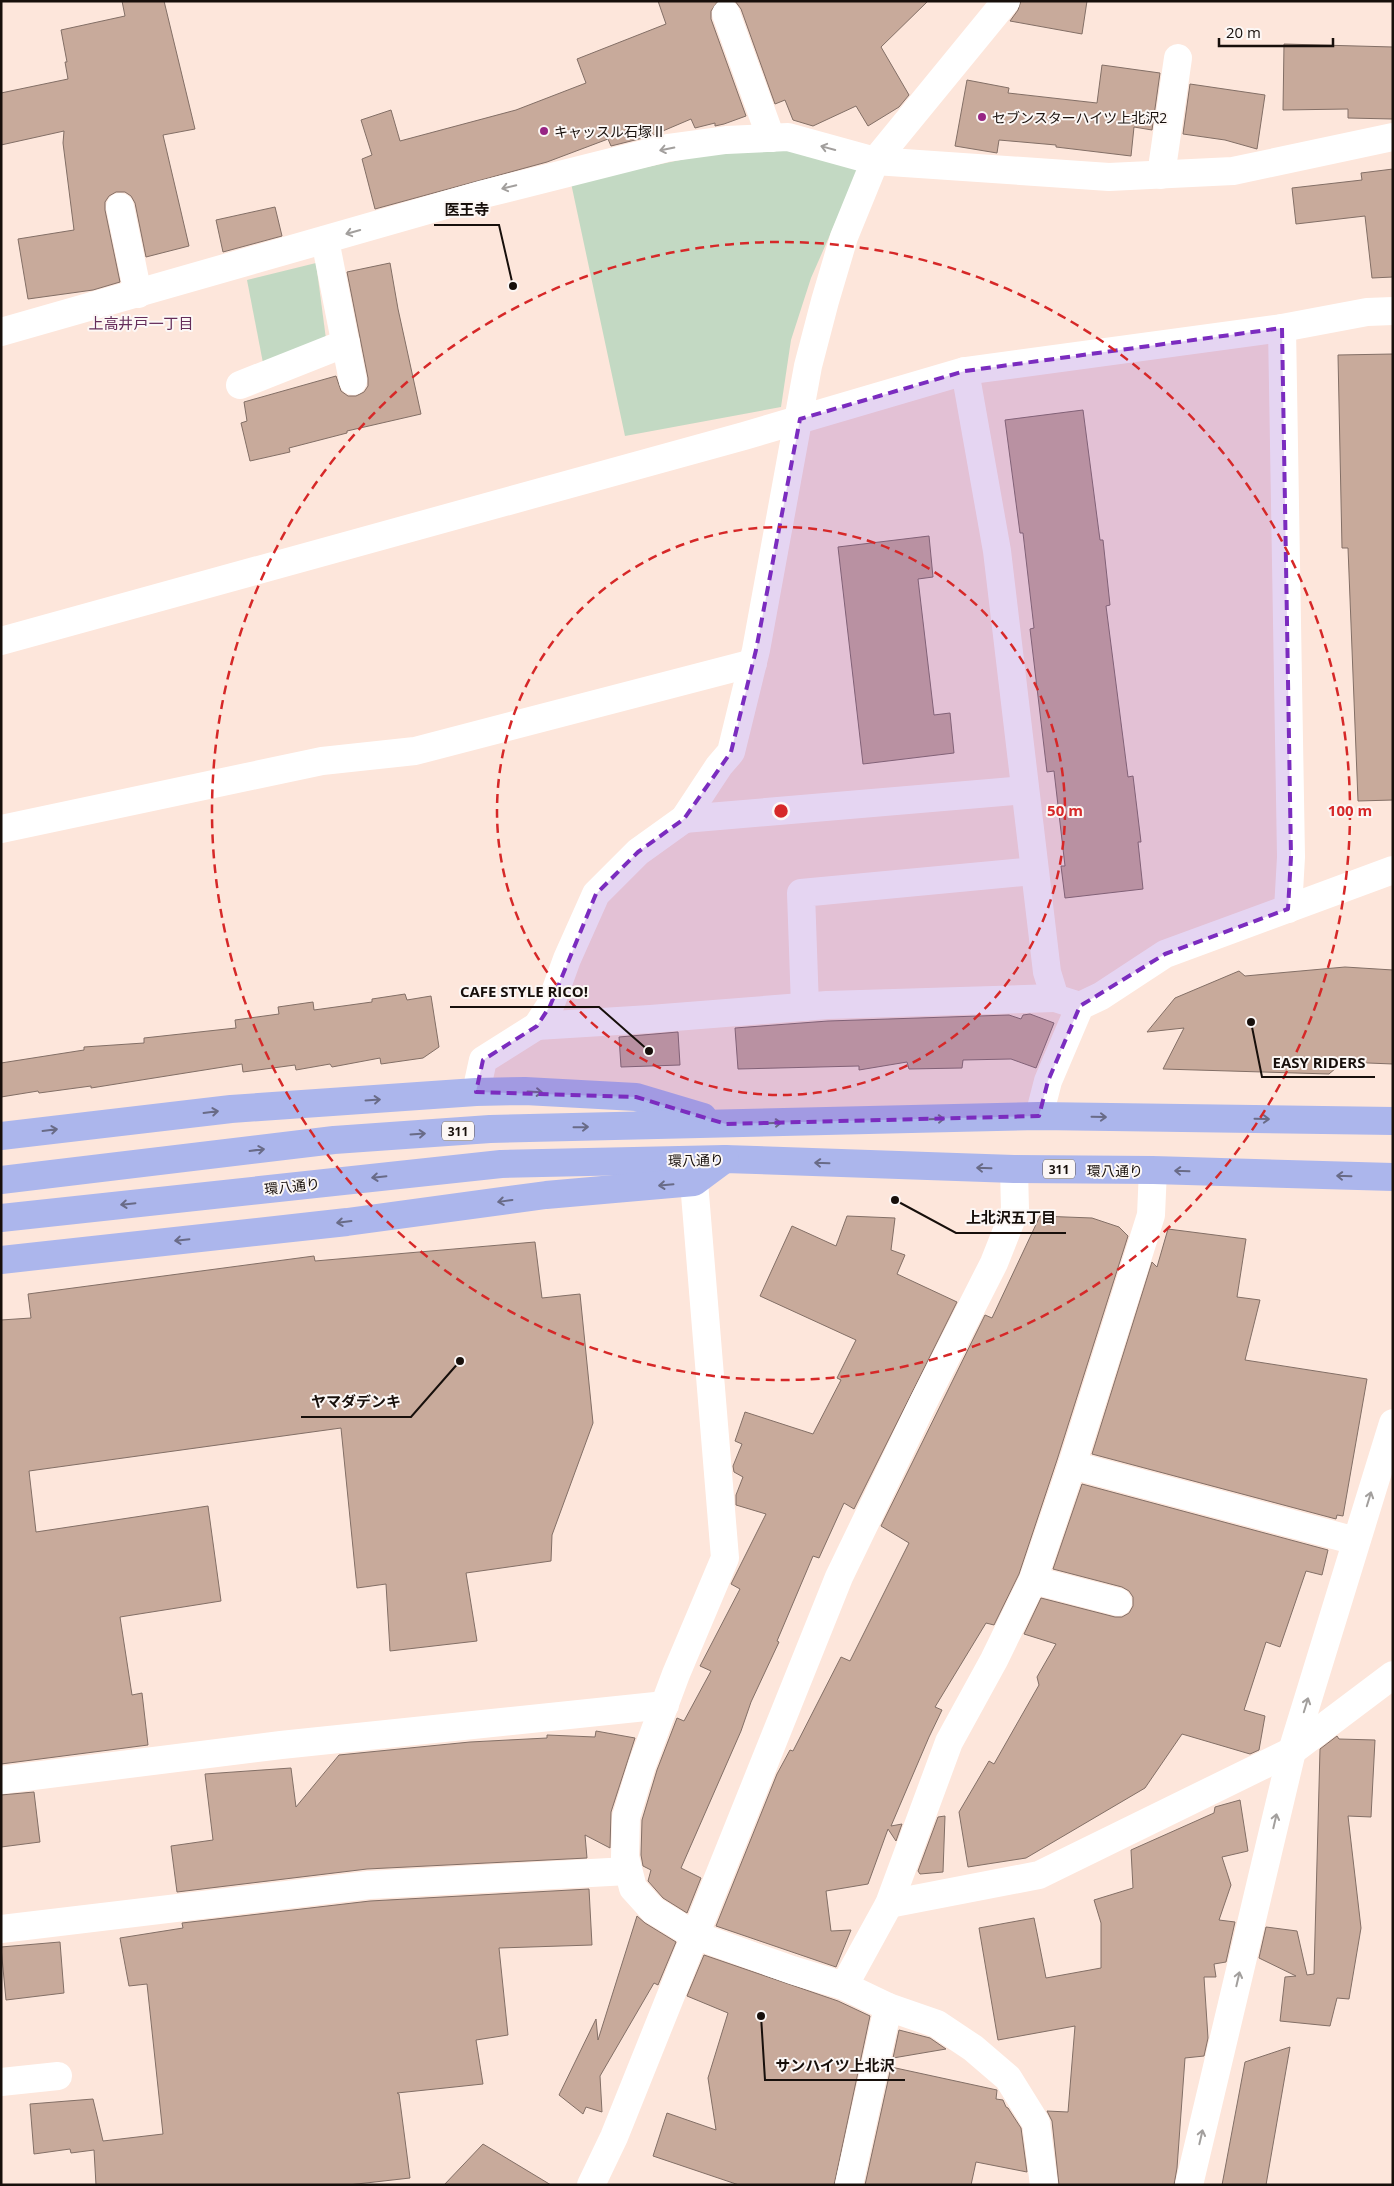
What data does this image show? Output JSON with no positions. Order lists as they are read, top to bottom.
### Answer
{
  "streets": {
    "main road": ["311", "環八通り"]
  },
  "districts": ["上高井戸一丁目"],
  "places": [
    "セブンスターハイツ上北沢2",
    "キャッスル石塚Ⅱ",
    "医王寺",
    "EASY RIDERS",
    "CAFE STYLE RICO!",
    "上北沢五丁目",
    "ヤマダデンキ",
    "サンハイツ上北沢"
  ],
  "scale_bar": "20 m",
  "rings": ["50 m", "100 m"]
}
